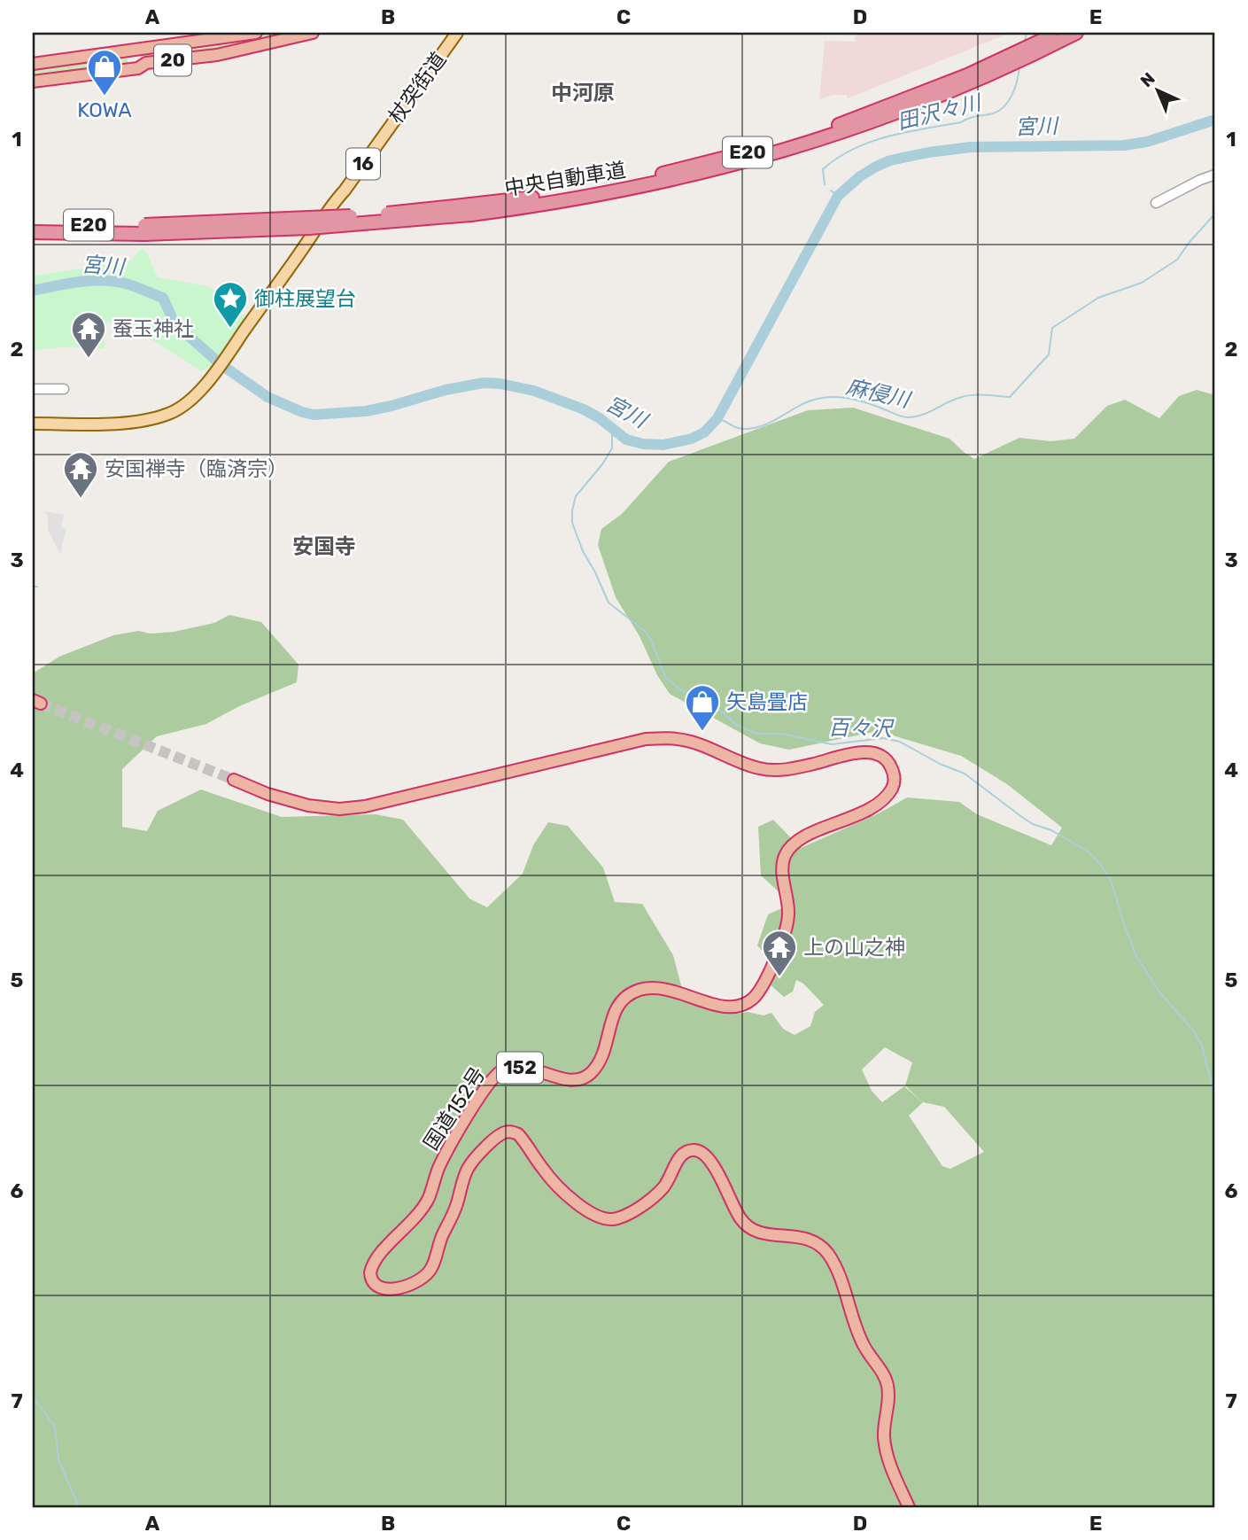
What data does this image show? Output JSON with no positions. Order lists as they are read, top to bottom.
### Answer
{
  "streets": {
    "highway": [
      "20",
      "E20",
      "中央自動車道",
      "152",
      "国道152号"
    ],
    "main road": ["杖突街道", "16"]
  },
  "districts": ["中河原", "安国寺"],
  "water": [
    "田沢々川",
    "宮川",
    "麻侵川",
    "百々沢"
  ],
  "places": {
    "shop": ["KOWA", "矢島畳店"],
    "place": ["御柱展望台"],
    "temple": ["蚕玉神社", "安国禅寺（臨済宗）", "上の山之神"]
  },
  "north": "top left",
  "grid": {
    "columns": [
      "A",
      "B",
      "C",
      "D",
      "E"
    ],
    "rows": [
      "1",
      "2",
      "3",
      "4",
      "5",
      "6",
      "7"
    ]
  }
}
